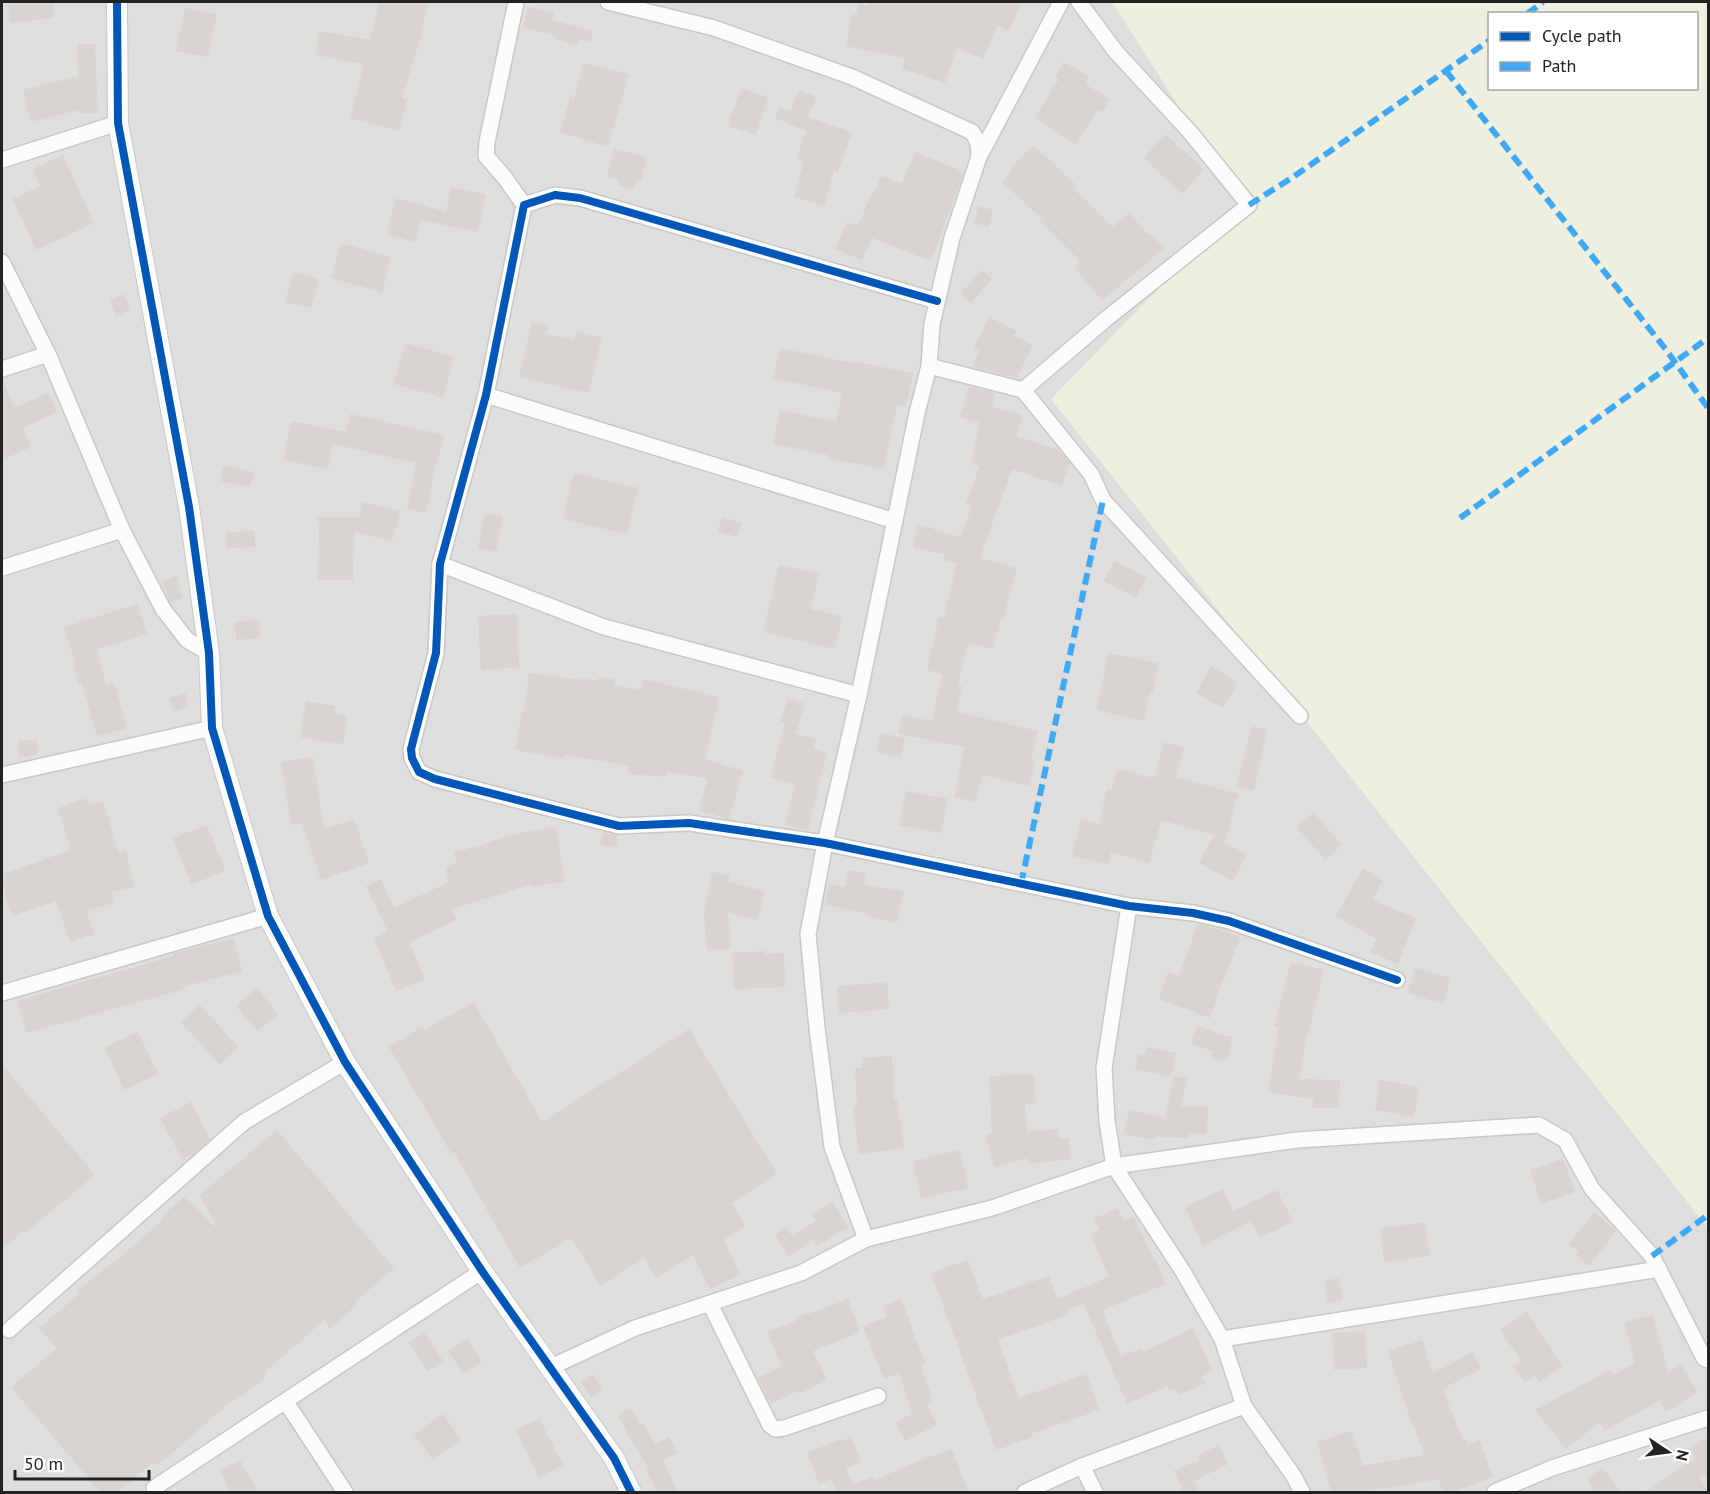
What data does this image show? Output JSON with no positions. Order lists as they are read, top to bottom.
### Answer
{
  "legend": ["Cycle path", "Path"],
  "scale_bar": "50 m",
  "north": "right"
}
